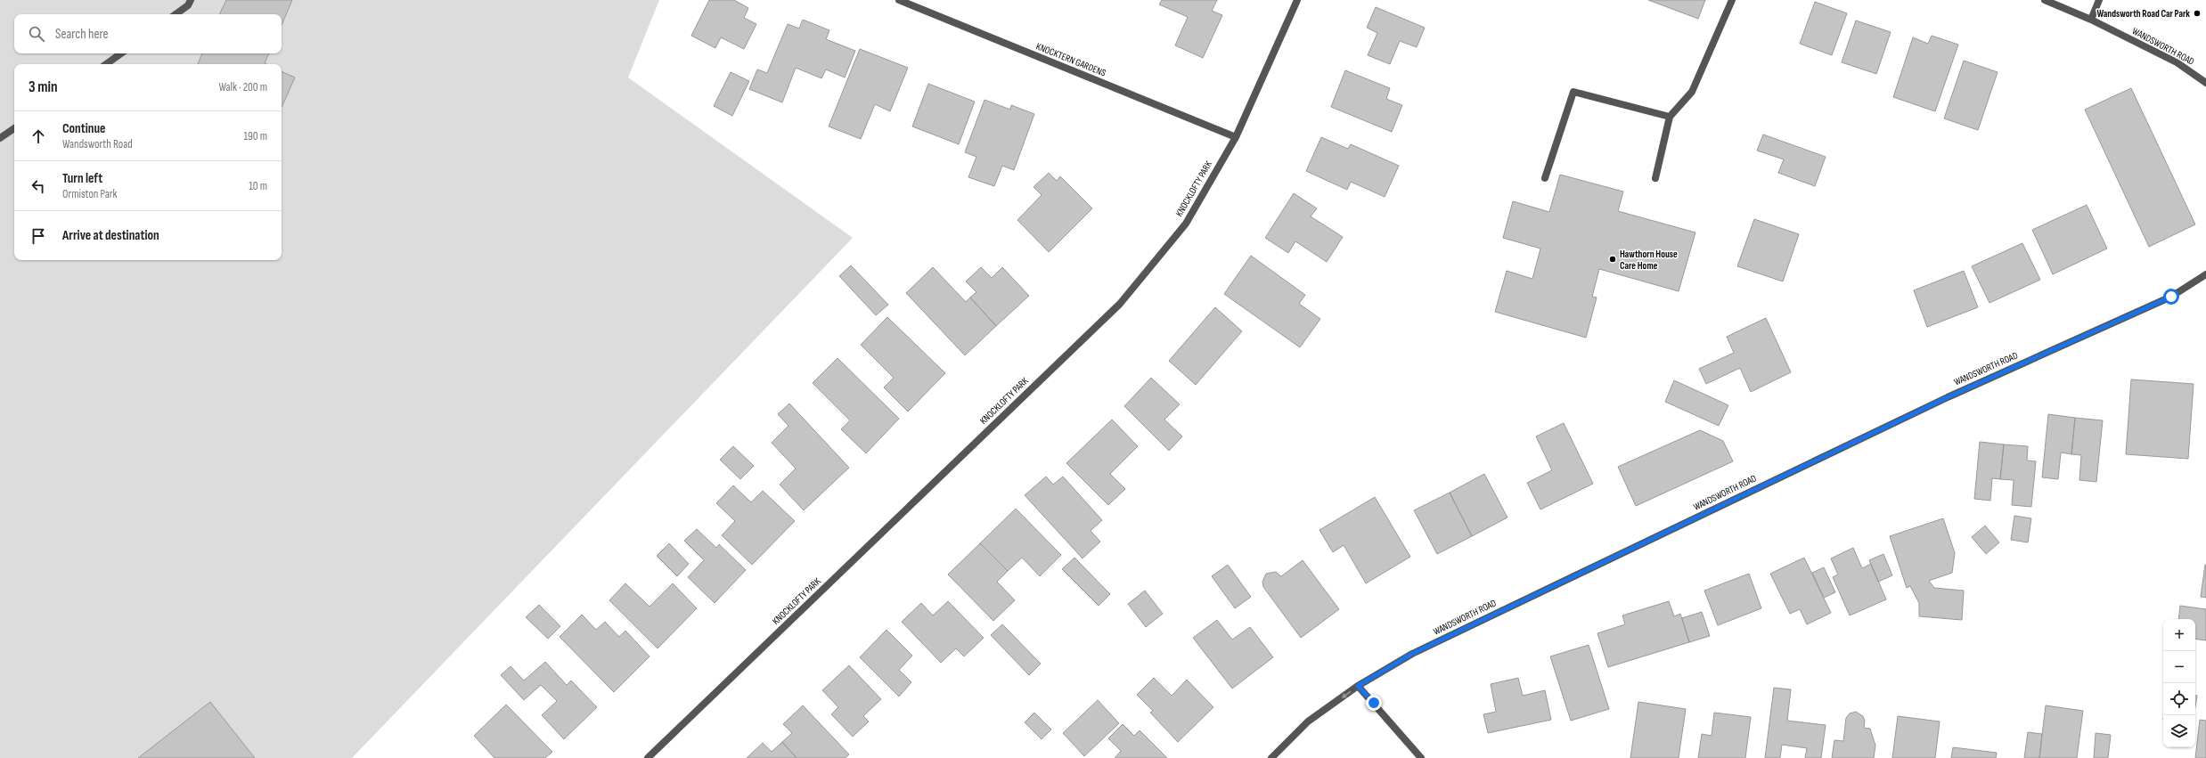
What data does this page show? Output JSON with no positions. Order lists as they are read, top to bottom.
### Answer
{
  "streets": {
    "street": ["WANDSWORTH ROAD", "KNOCKTERN GARDENS", "KNOCKLOFTY PARK"]
  },
  "crossings": [
    ["KNOCKTERN GARDENS", "KNOCKLOFTY PARK"]
  ],
  "places": ["Wandsworth Road Car Park", "Hawthorn House Care Home"],
  "page": {
    "search": "Search here",
    "heading": ["3 min", "Walk · 200 m"],
    "list": [
      ["Continue", "Wandsworth Road", "190 m"],
      ["Turn left", "Ormiston Park", "10 m"],
      "Arrive at destination"
    ],
    "map_buttons": ["+", "−"]
  }
}
